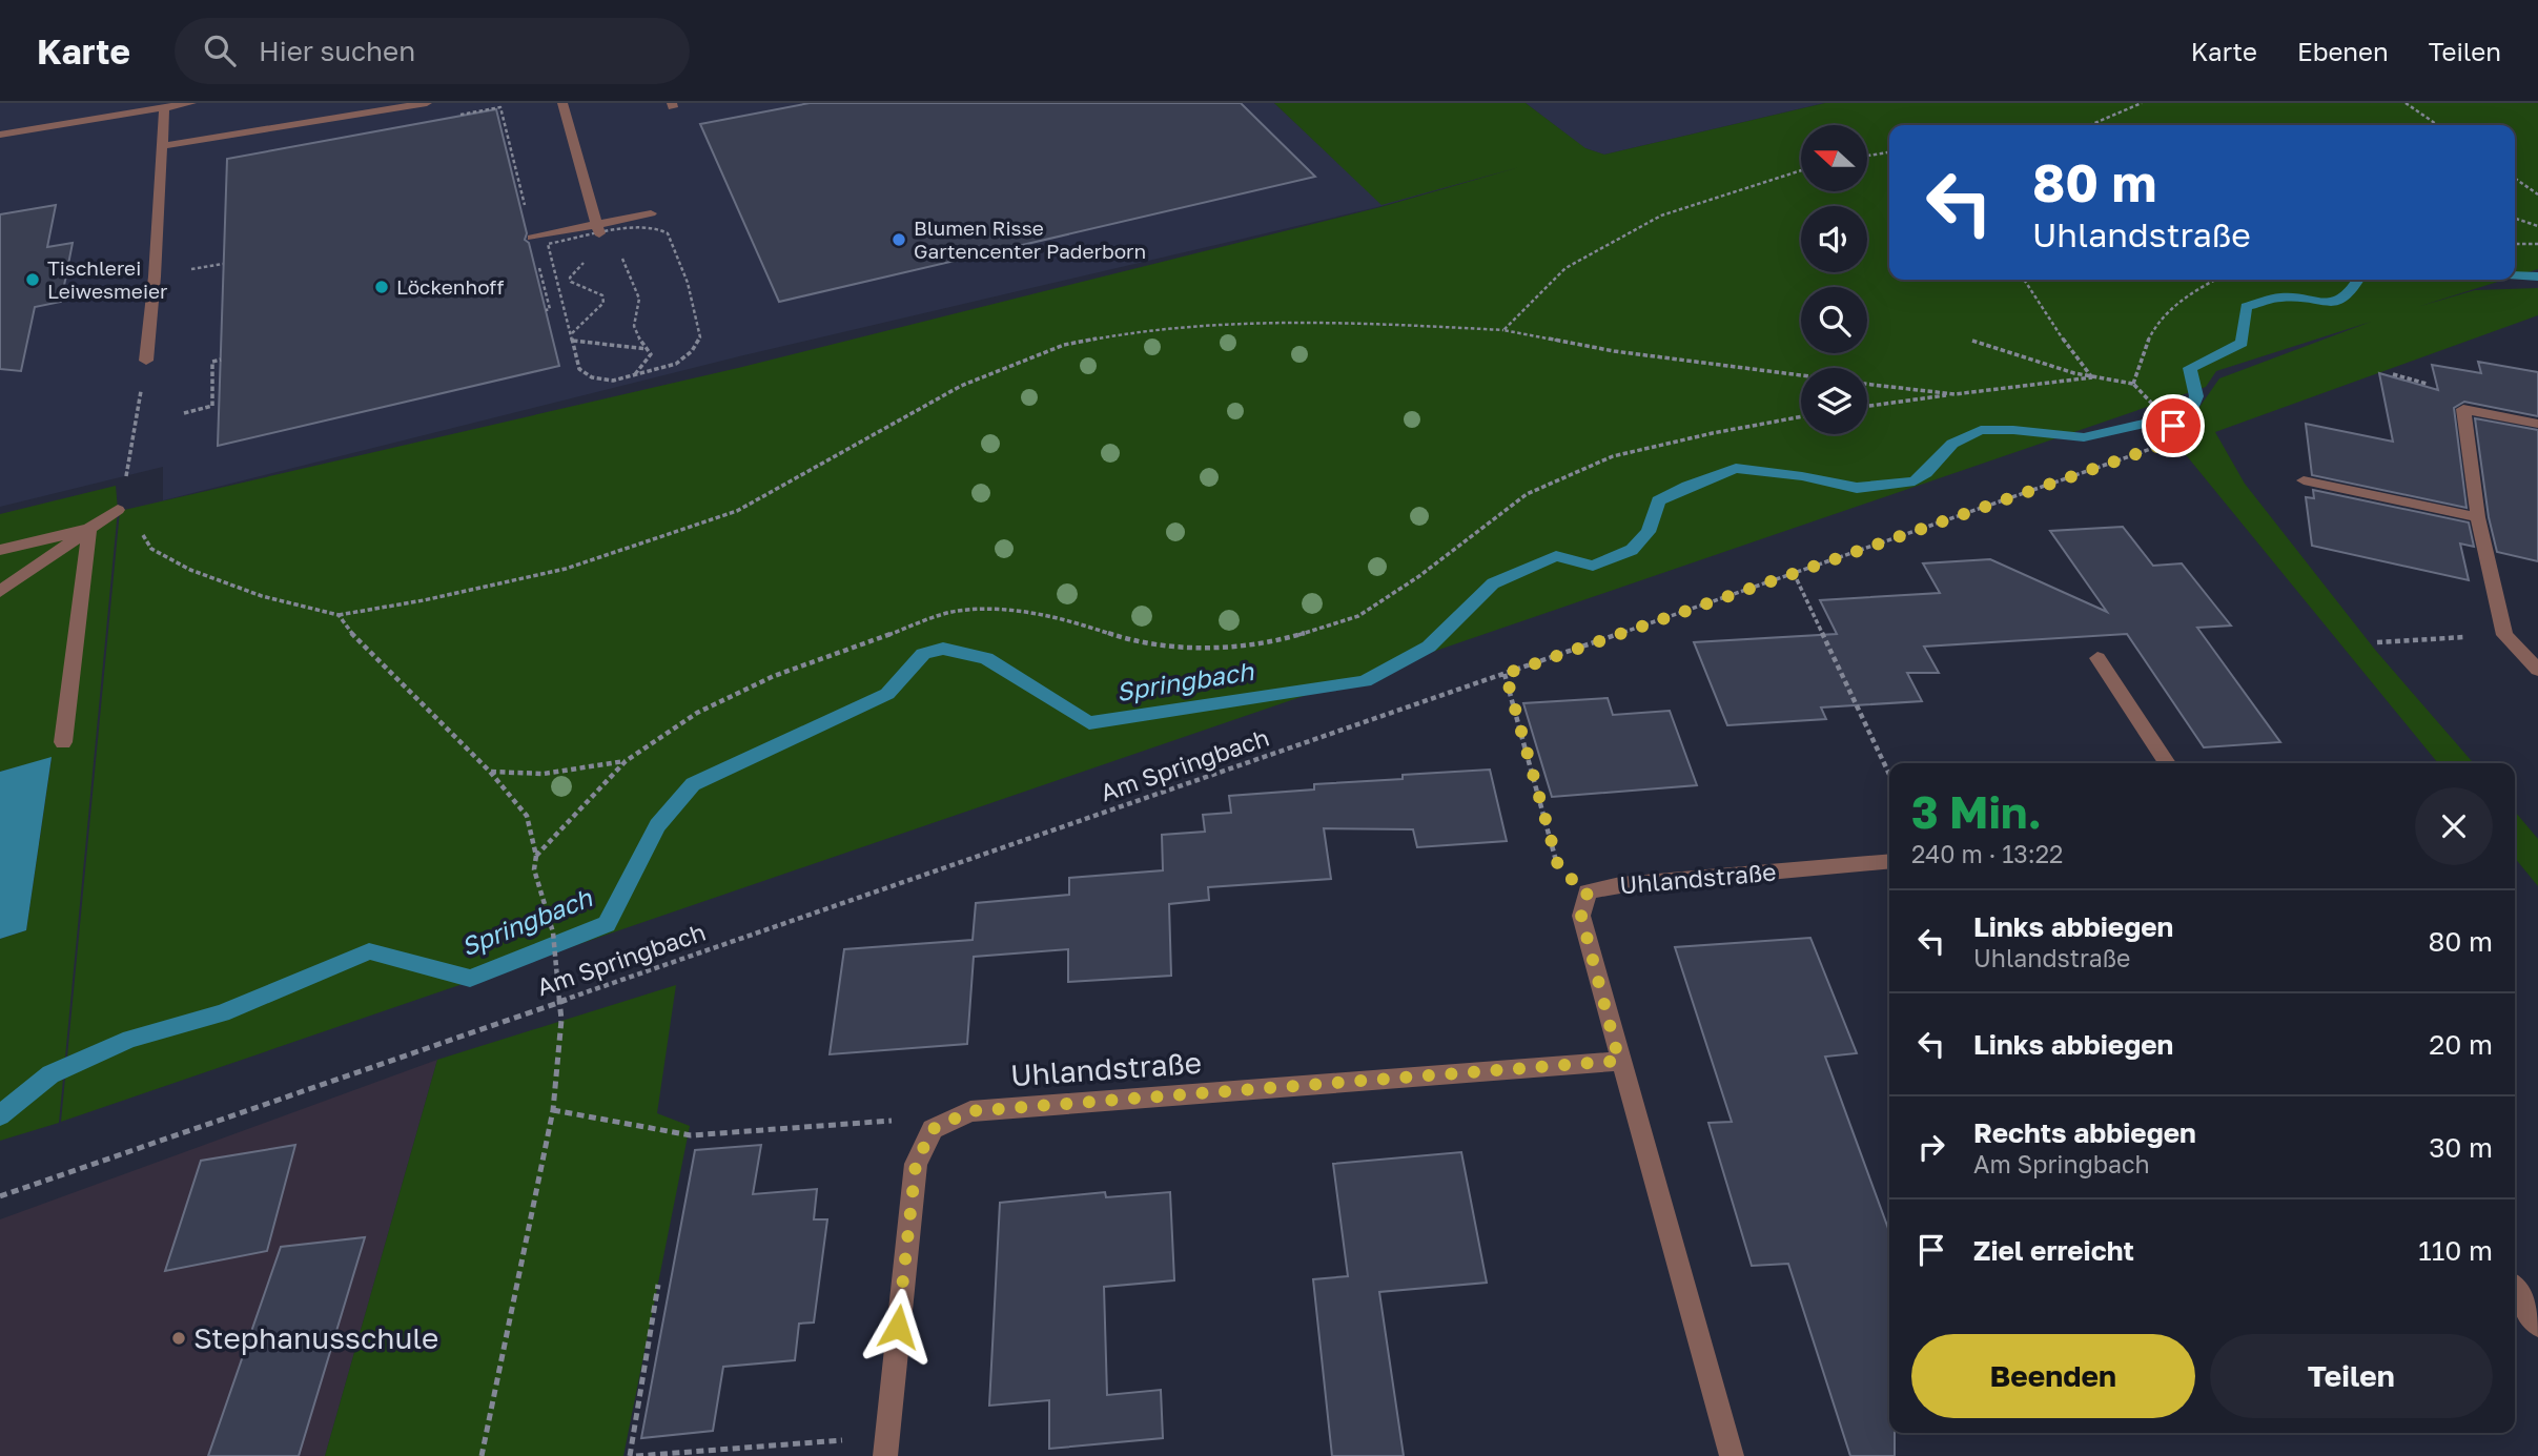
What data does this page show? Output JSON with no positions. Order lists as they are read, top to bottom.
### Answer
{
  "streets": {
    "street": ["Uhlandstraße"],
    "path": ["Am Springbach"]
  },
  "water": ["Springbach"],
  "places": [
    "Blumen Risse Gartencenter Paderborn",
    "Tischlerei Leiwesmeier",
    "Löckenhoff",
    "Stephanusschule"
  ],
  "north": "left",
  "page": {
    "header": "Karte",
    "search": "Hier suchen",
    "nav": ["Karte", "Ebenen", "Teilen"],
    "turn": ["80 m", "Uhlandstraße"],
    "heading": ["3 Min.", "240 m · 13:22"],
    "list": [
      {
        "name": "Links abbiegen",
        "note": "Uhlandstraße",
        "value": "80 m"
      },
      {
        "name": "Links abbiegen",
        "value": "20 m"
      },
      {
        "name": "Rechts abbiegen",
        "note": "Am Springbach",
        "value": "30 m"
      },
      {
        "name": "Ziel erreicht",
        "value": "110 m"
      }
    ],
    "buttons": ["Beenden", "Teilen"]
  }
}
